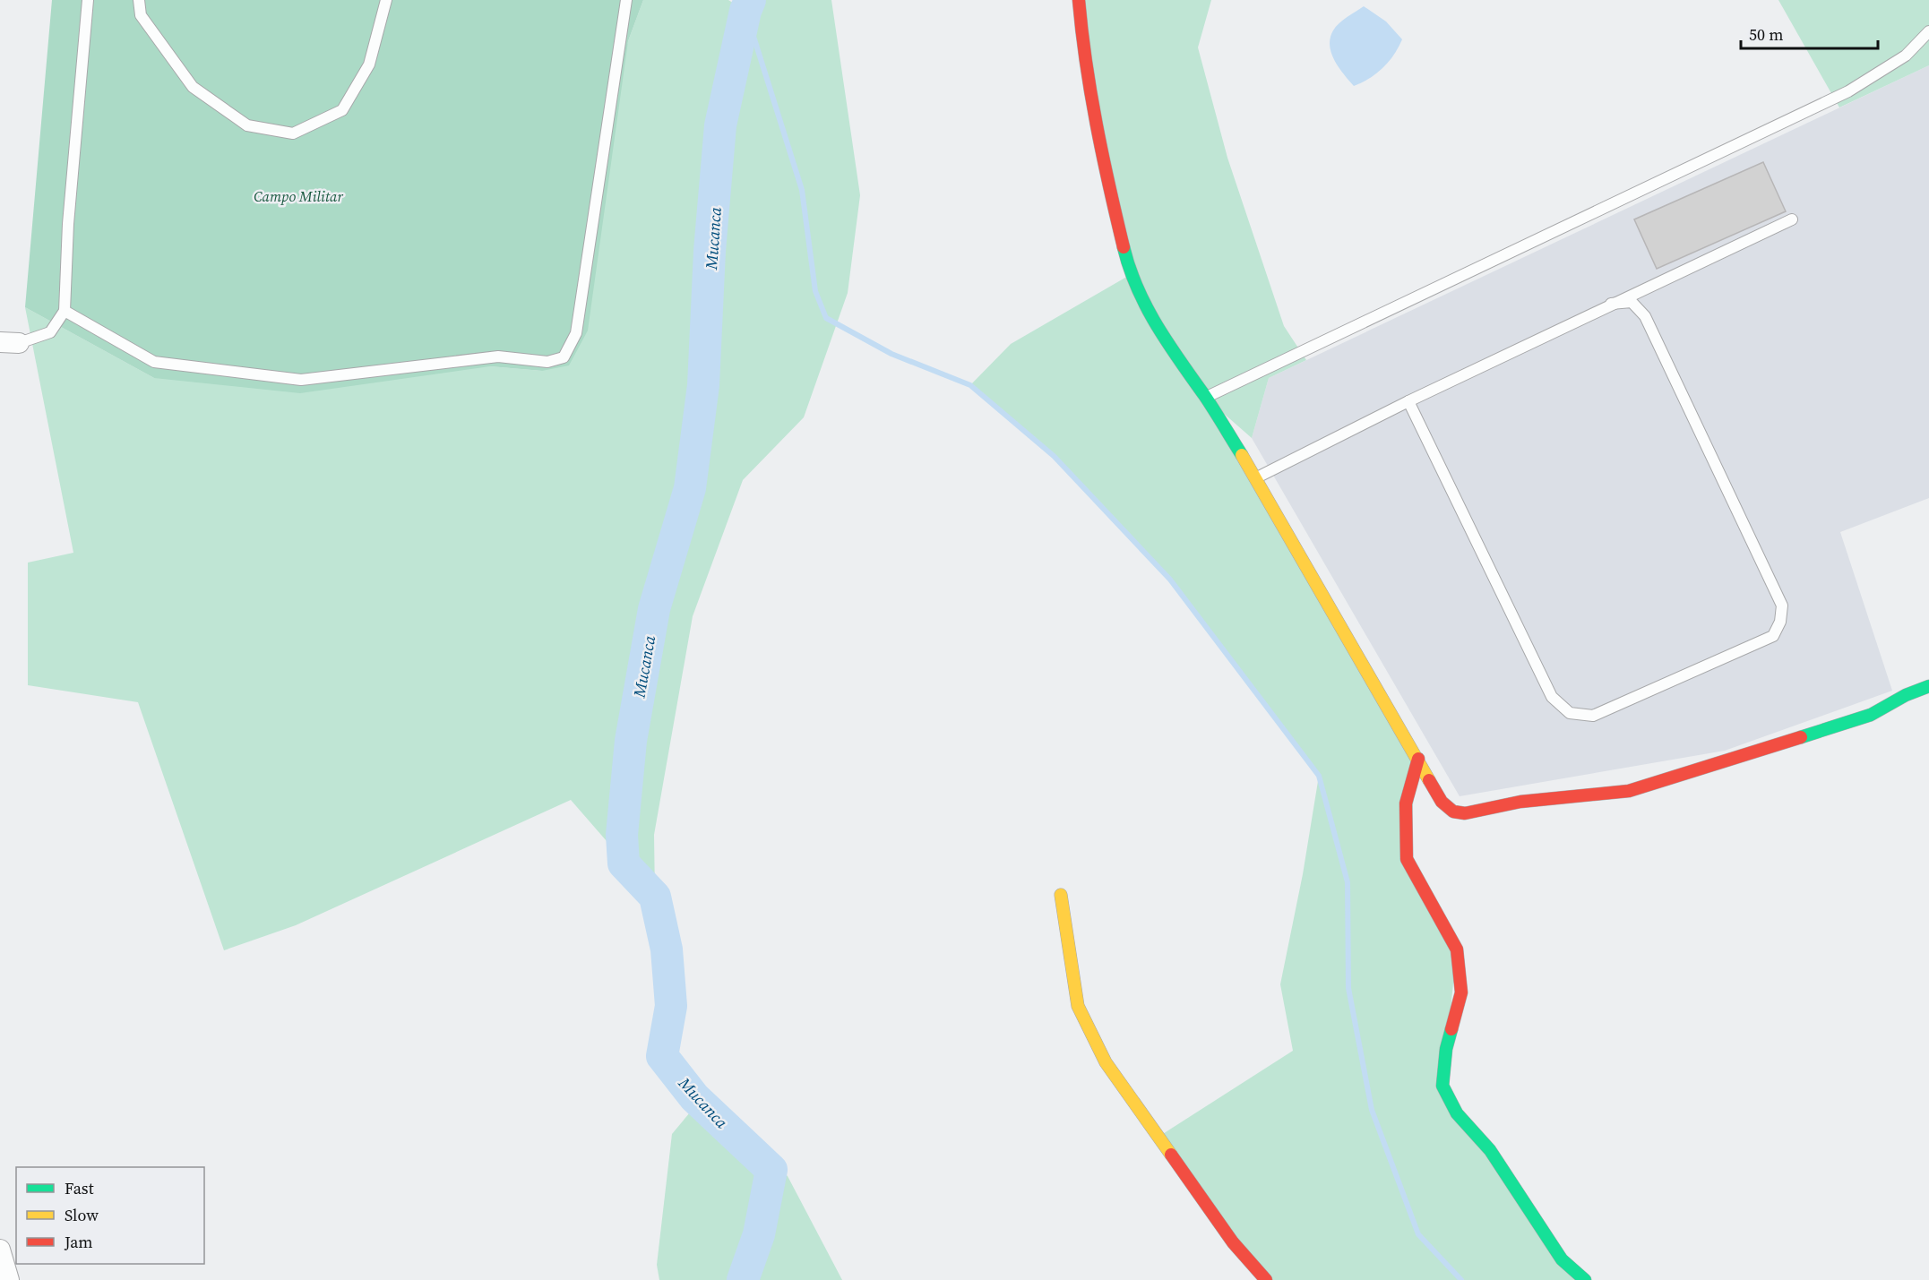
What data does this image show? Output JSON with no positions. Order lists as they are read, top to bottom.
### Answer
{
  "water": ["Mucanca"],
  "parks": ["Campo Militar"],
  "legend": ["Fast", "Slow", "Jam"],
  "scale_bar": "50 m"
}
